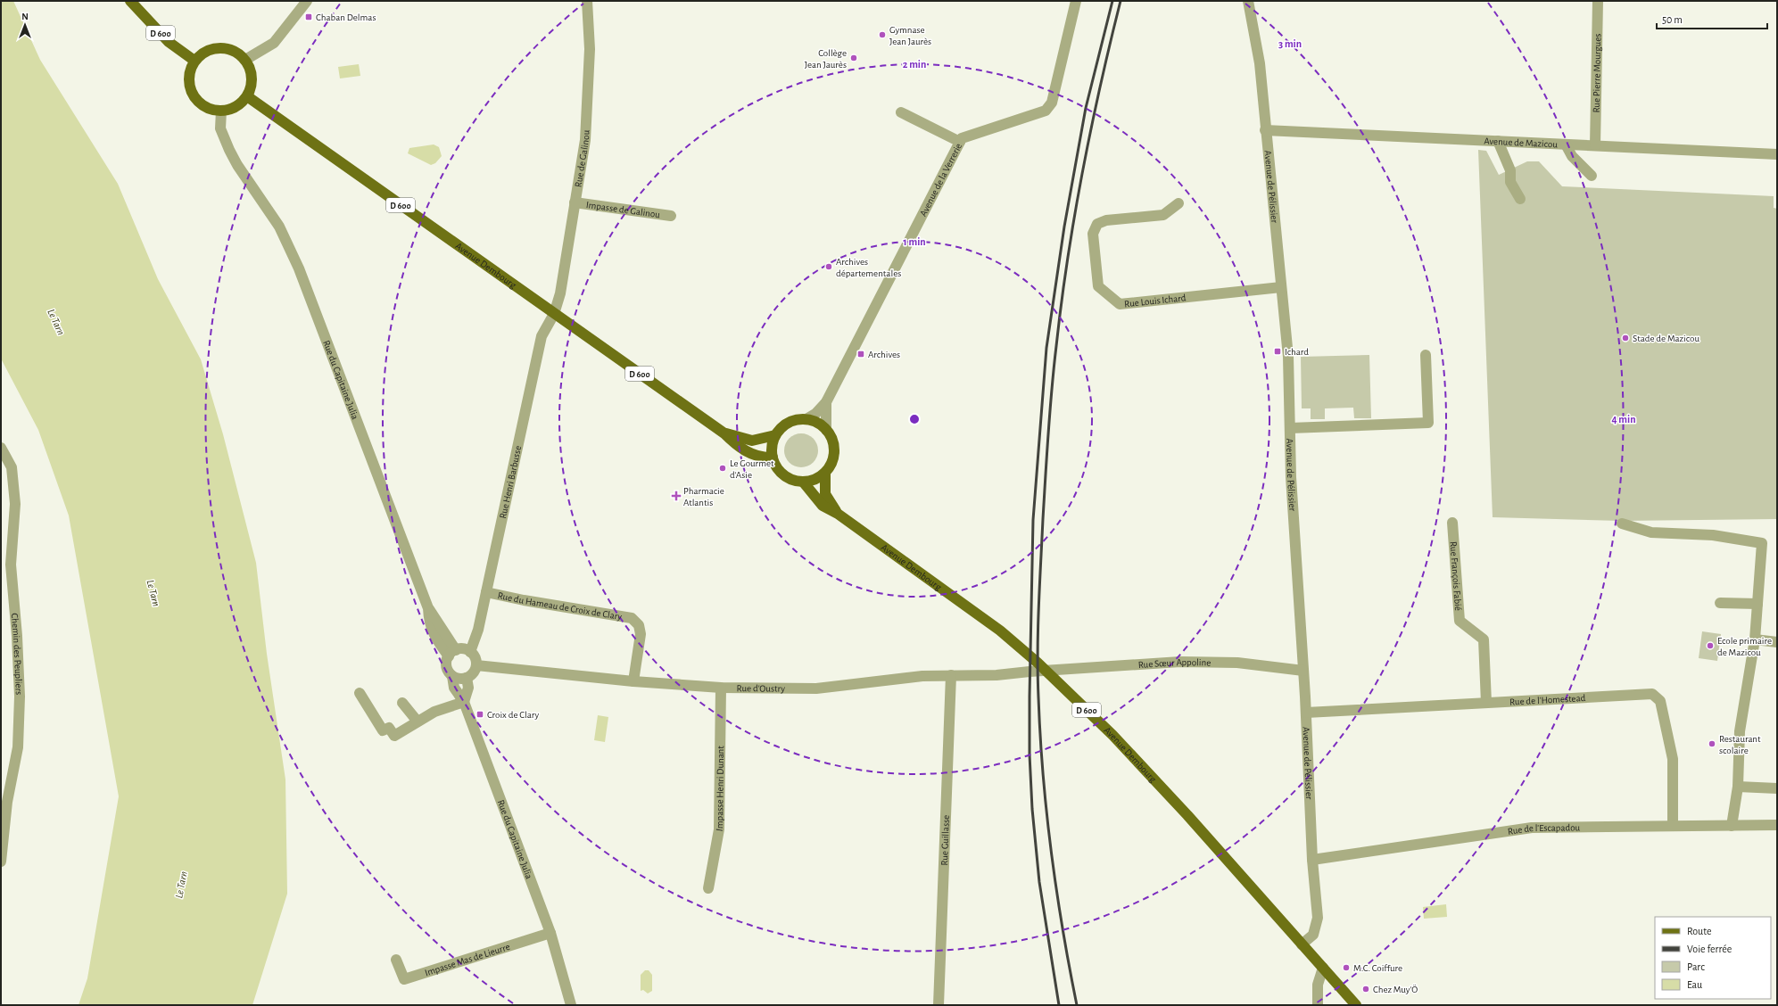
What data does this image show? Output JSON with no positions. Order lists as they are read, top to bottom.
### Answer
{
  "streets": {
    "main road": ["D 600", "Avenue Dembourg"],
    "street": [
      "Rue Pierre Mourgues",
      "Avenue de Mazicou",
      "Rue de Galinou",
      "Avenue de la Verrerie",
      "Avenue de Pélissier",
      "Impasse de Galinou",
      "Rue Louis Ichard",
      "Rue du Capitaine Julia",
      "Rue Henri Barbusse",
      "Rue François Fabié",
      "Rue du Hameau de Croix de Clary",
      "Chemin des Peupliers",
      "Rue Sœur Appoline",
      "Rue d'Oustry",
      "Rue de l'Homestead",
      "Impasse Henri Dunant",
      "Rue de l'Escapadou",
      "Rue Guillasse",
      "Impasse Mas de Lieurre"
    ]
  },
  "crossings": [
    ["D 600", "Avenue Dembourg"],
    ["D 600", "Rue du Capitaine Julia"],
    ["Rue Pierre Mourgues", "Avenue de Mazicou"],
    ["Avenue de Mazicou", "Avenue de Pélissier"],
    ["Rue de Galinou", "Impasse de Galinou"],
    ["Rue de Galinou", "Avenue Dembourg"],
    ["Rue de Galinou", "Rue Henri Barbusse"],
    ["Avenue de la Verrerie", "Avenue Dembourg"],
    ["Avenue de Pélissier", "Avenue Dembourg"],
    ["Avenue de Pélissier", "Rue Louis Ichard"],
    ["Avenue de Pélissier", "Rue Sœur Appoline"],
    ["Avenue de Pélissier", "Rue de l'Homestead"],
    ["Avenue de Pélissier", "Rue de l'Escapadou"],
    ["Avenue Dembourg", "Rue du Capitaine Julia"],
    ["Avenue Dembourg", "Rue Henri Barbusse"],
    ["Avenue Dembourg", "Rue Sœur Appoline"],
    ["Avenue Dembourg", "Rue d'Oustry"],
    ["Rue du Capitaine Julia", "Rue Henri Barbusse"],
    ["Rue du Capitaine Julia", "Rue d'Oustry"],
    ["Rue du Capitaine Julia", "Impasse Mas de Lieurre"],
    ["Rue Henri Barbusse", "Rue du Hameau de Croix de Clary"],
    ["Rue Henri Barbusse", "Rue d'Oustry"],
    ["Rue François Fabié", "Rue de l'Homestead"],
    ["Rue du Hameau de Croix de Clary", "Rue d'Oustry"],
    ["Rue Sœur Appoline", "Rue d'Oustry"],
    ["Rue d'Oustry", "Impasse Henri Dunant"],
    ["Rue d'Oustry", "Rue Guillasse"],
    ["Rue de l'Homestead", "Rue de l'Escapadou"]
  ],
  "water": ["Le Tarn"],
  "places": {
    "transit": [
      "Chaban Delmas",
      "Ichard",
      "Archives",
      "Croix de Clary"
    ],
    "other": [
      "Gymnase Jean Jaurès",
      "Collège Jean Jaurès",
      "Archives départementales",
      "Stade de Mazicou",
      "Le Gourmet d'Asie",
      "Ecole primaire de Mazicou",
      "Restaurant scolaire",
      "M.C. Coiffure",
      "Chez Muy'Ö"
    ],
    "health": ["Pharmacie Atlantis"]
  },
  "legend": [
    "Route",
    "Voie ferrée",
    "Parc",
    "Eau"
  ],
  "scale_bar": "50 m",
  "north": "top",
  "rings": [
    "3 min",
    "2 min",
    "1 min",
    "4 min"
  ]
}
